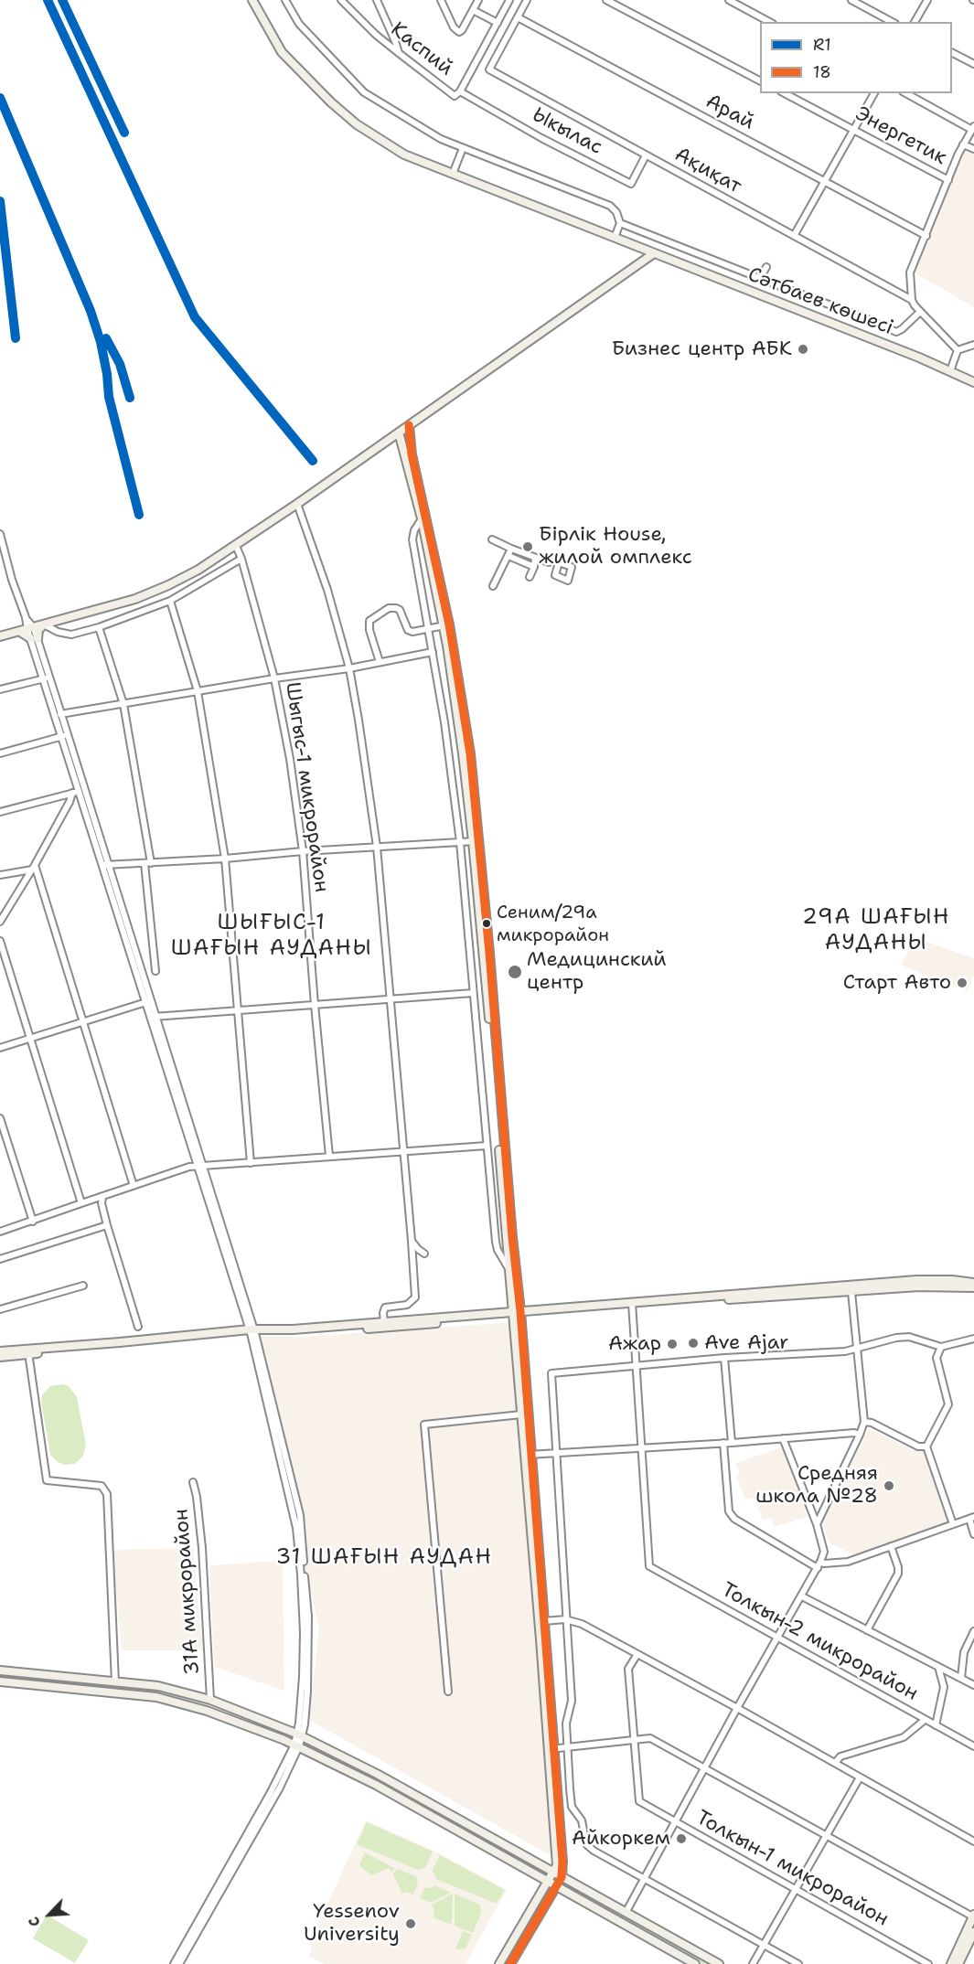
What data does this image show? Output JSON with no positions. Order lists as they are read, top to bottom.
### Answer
{
  "streets": {
    "main road": ["Сәтбаев көшесі"],
    "street": [
      "Каспий",
      "Арай",
      "Ыкылас",
      "Энергетик",
      "Ақиқат",
      "Шыгыс-1 микрорайон",
      "31А микрорайон",
      "Толкын-2 микрорайон",
      "Толкын-1 микрорайон"
    ]
  },
  "crossings": [
    ["Каспий", "Ыкылас"],
    ["Арай", "Ақиқат"],
    ["Ыкылас", "Ақиқат"]
  ],
  "districts": ["29А ШАҒЫН АУДАНЫ", "ШЫҒЫС-1 ШАҒЫН АУДАНЫ", "31 ШАҒЫН АУДАН"],
  "places": [
    "Бизнес центр АБК",
    "Бірлік House, жилой омплекс",
    "Сеним/29а микрорайон",
    "Медицинский центр",
    "Старт Авто",
    "Ave Ajar",
    "Ажар",
    "Средняя школа №28",
    "Айкоркем",
    "Yessenov University"
  ],
  "lines": ["transit line R1", "transit line 18"],
  "legend": ["R1", "18"],
  "north": "bottom left"
}
